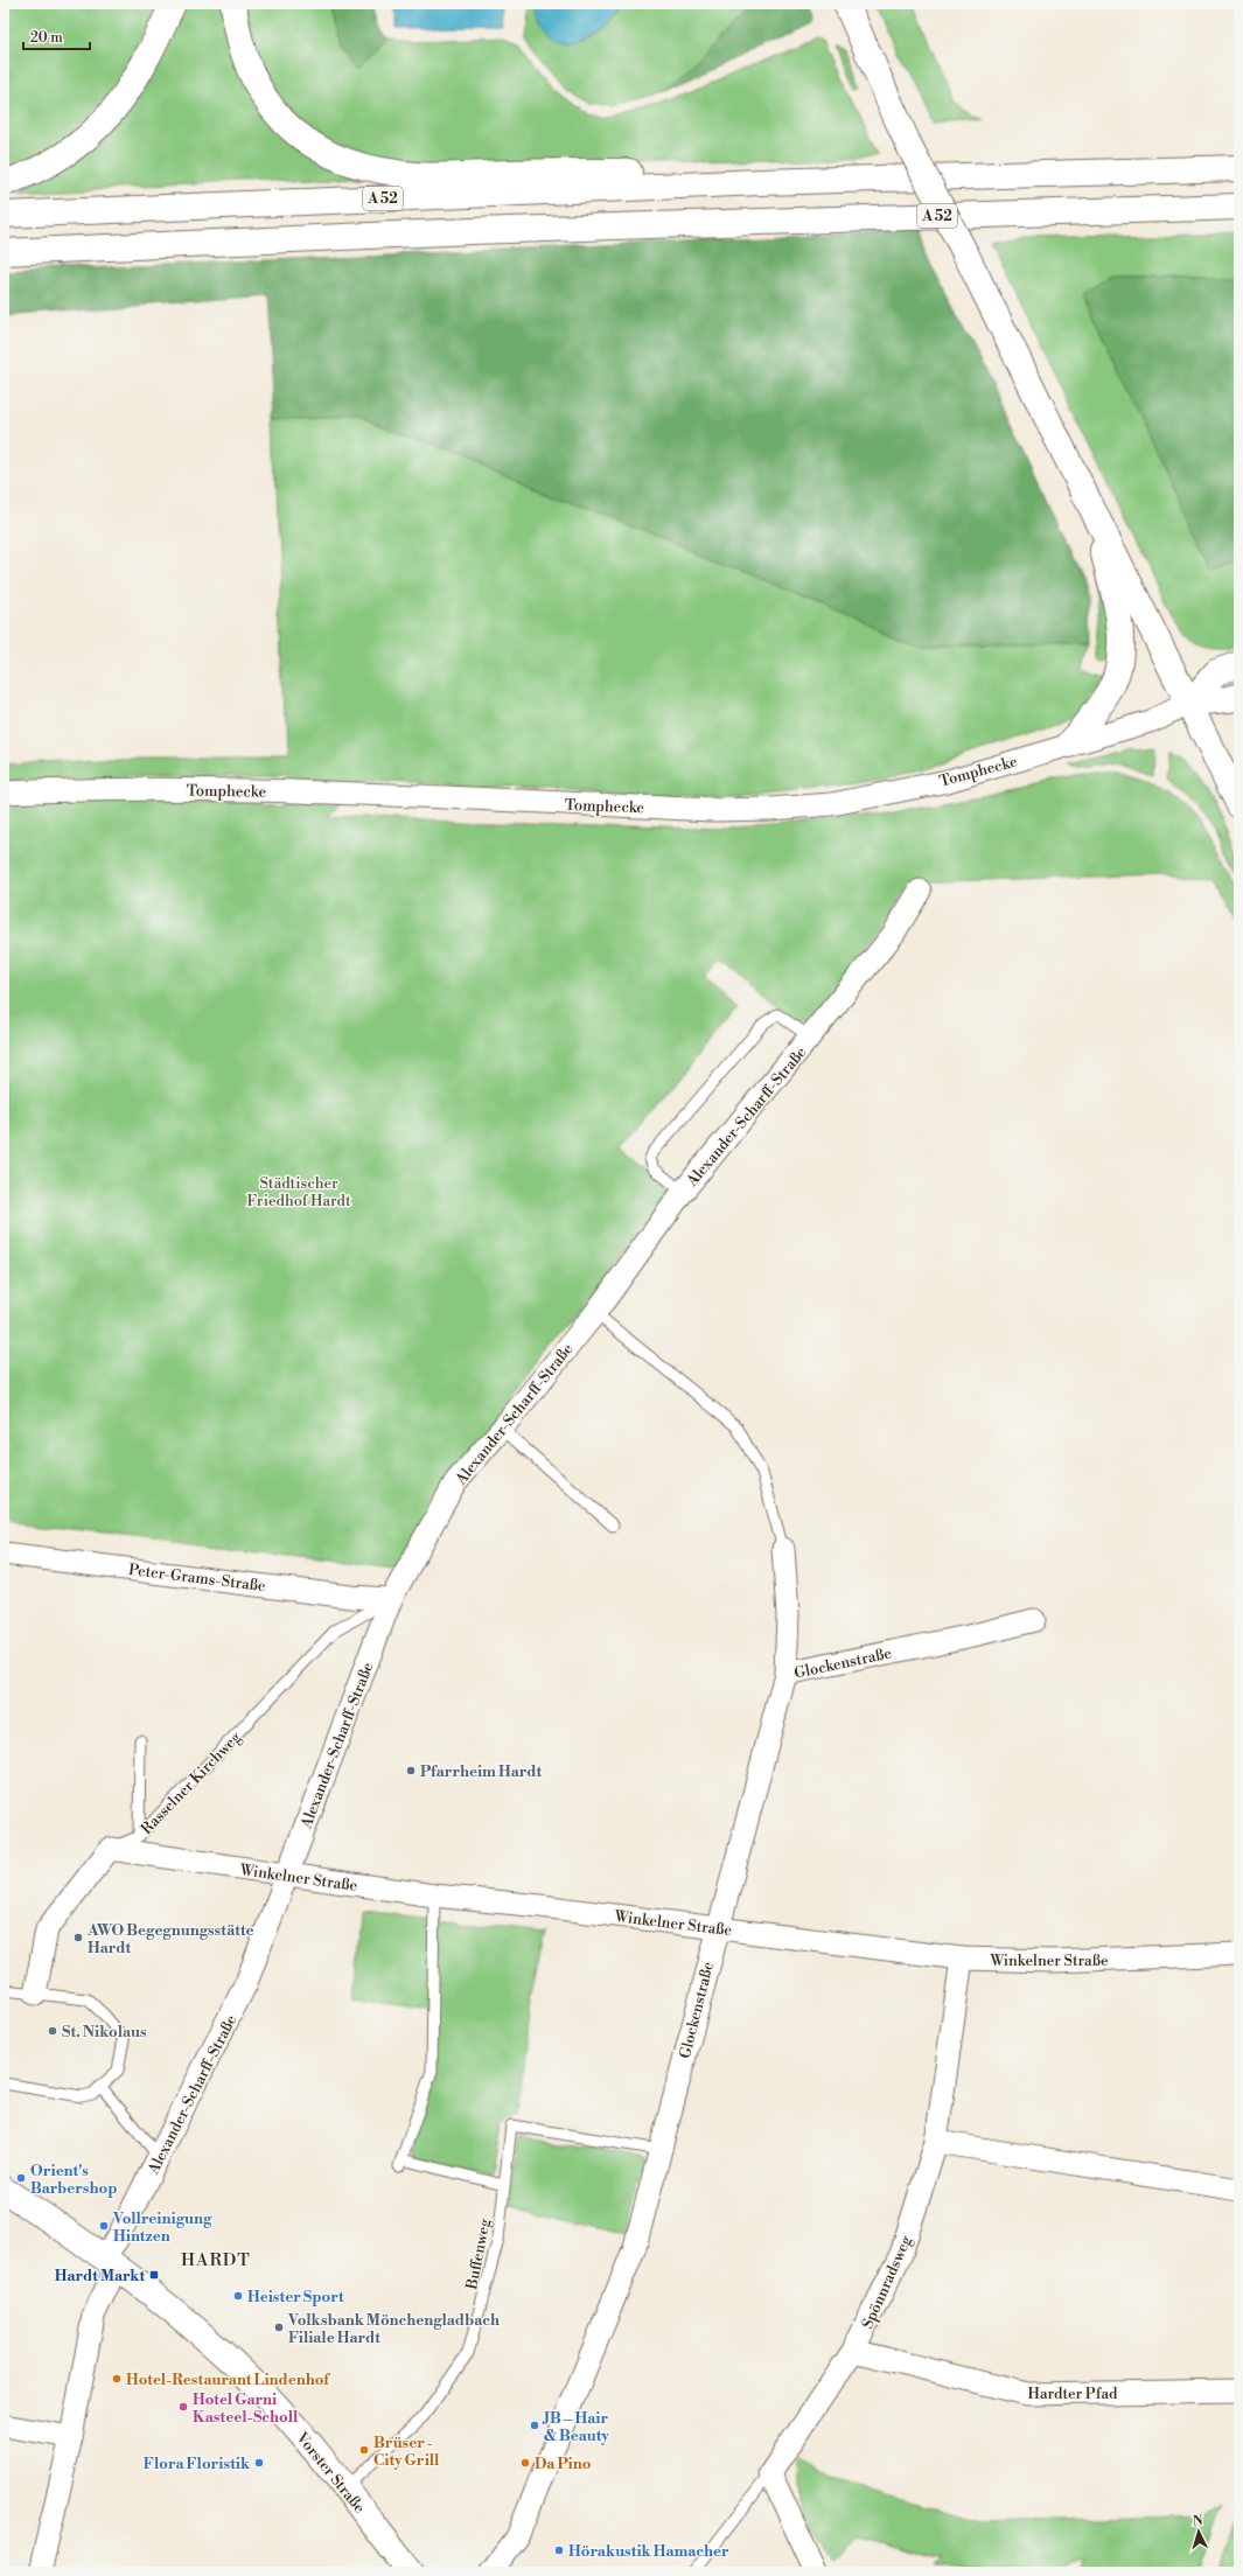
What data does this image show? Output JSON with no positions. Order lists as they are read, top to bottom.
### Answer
{
  "streets": {
    "main road": ["A 52", "Vorster Straße"],
    "street": [
      "Tomphecke",
      "Alexander-Scharff-Straße",
      "Peter-Grams-Straße",
      "Glockenstraße",
      "Rasselner Kirchweg",
      "Winkelner Straße",
      "Spönnradsweg",
      "Hardter Pfad"
    ],
    "lane": ["Buffenweg"]
  },
  "crossings": [
    ["Alexander-Scharff-Straße", "Peter-Grams-Straße"],
    ["Alexander-Scharff-Straße", "Rasselner Kirchweg"],
    ["Alexander-Scharff-Straße", "Winkelner Straße"],
    ["Alexander-Scharff-Straße", "Vorster Straße"],
    ["Peter-Grams-Straße", "Rasselner Kirchweg"],
    ["Glockenstraße", "Winkelner Straße"],
    ["Glockenstraße", "Buffenweg"],
    ["Rasselner Kirchweg", "Winkelner Straße"],
    ["Winkelner Straße", "Spönnradsweg"],
    ["Buffenweg", "Vorster Straße"],
    ["Spönnradsweg", "Hardter Pfad"]
  ],
  "districts": ["HARDT"],
  "parks": ["Städtischer Friedhof Hardt"],
  "places": {
    "other": [
      "Pfarrheim Hardt",
      "AWO Begegnungsstätte Hardt",
      "St. Nikolaus",
      "Orient's Barbershop",
      "Vollreinigung Hintzen",
      "Heister Sport",
      "Volksbank Mönchengladbach Filiale Hardt",
      "Hotel-Restaurant Lindenhof",
      "Hotel Garni Kasteel-Scholl",
      "JB – Hair & Beauty",
      "Brüser - City Grill",
      "Flora Floristik",
      "Da Pino",
      "Hörakustik Hamacher"
    ],
    "transit": ["Hardt Markt"]
  },
  "scale_bar": "20 m",
  "north": "top"
}
